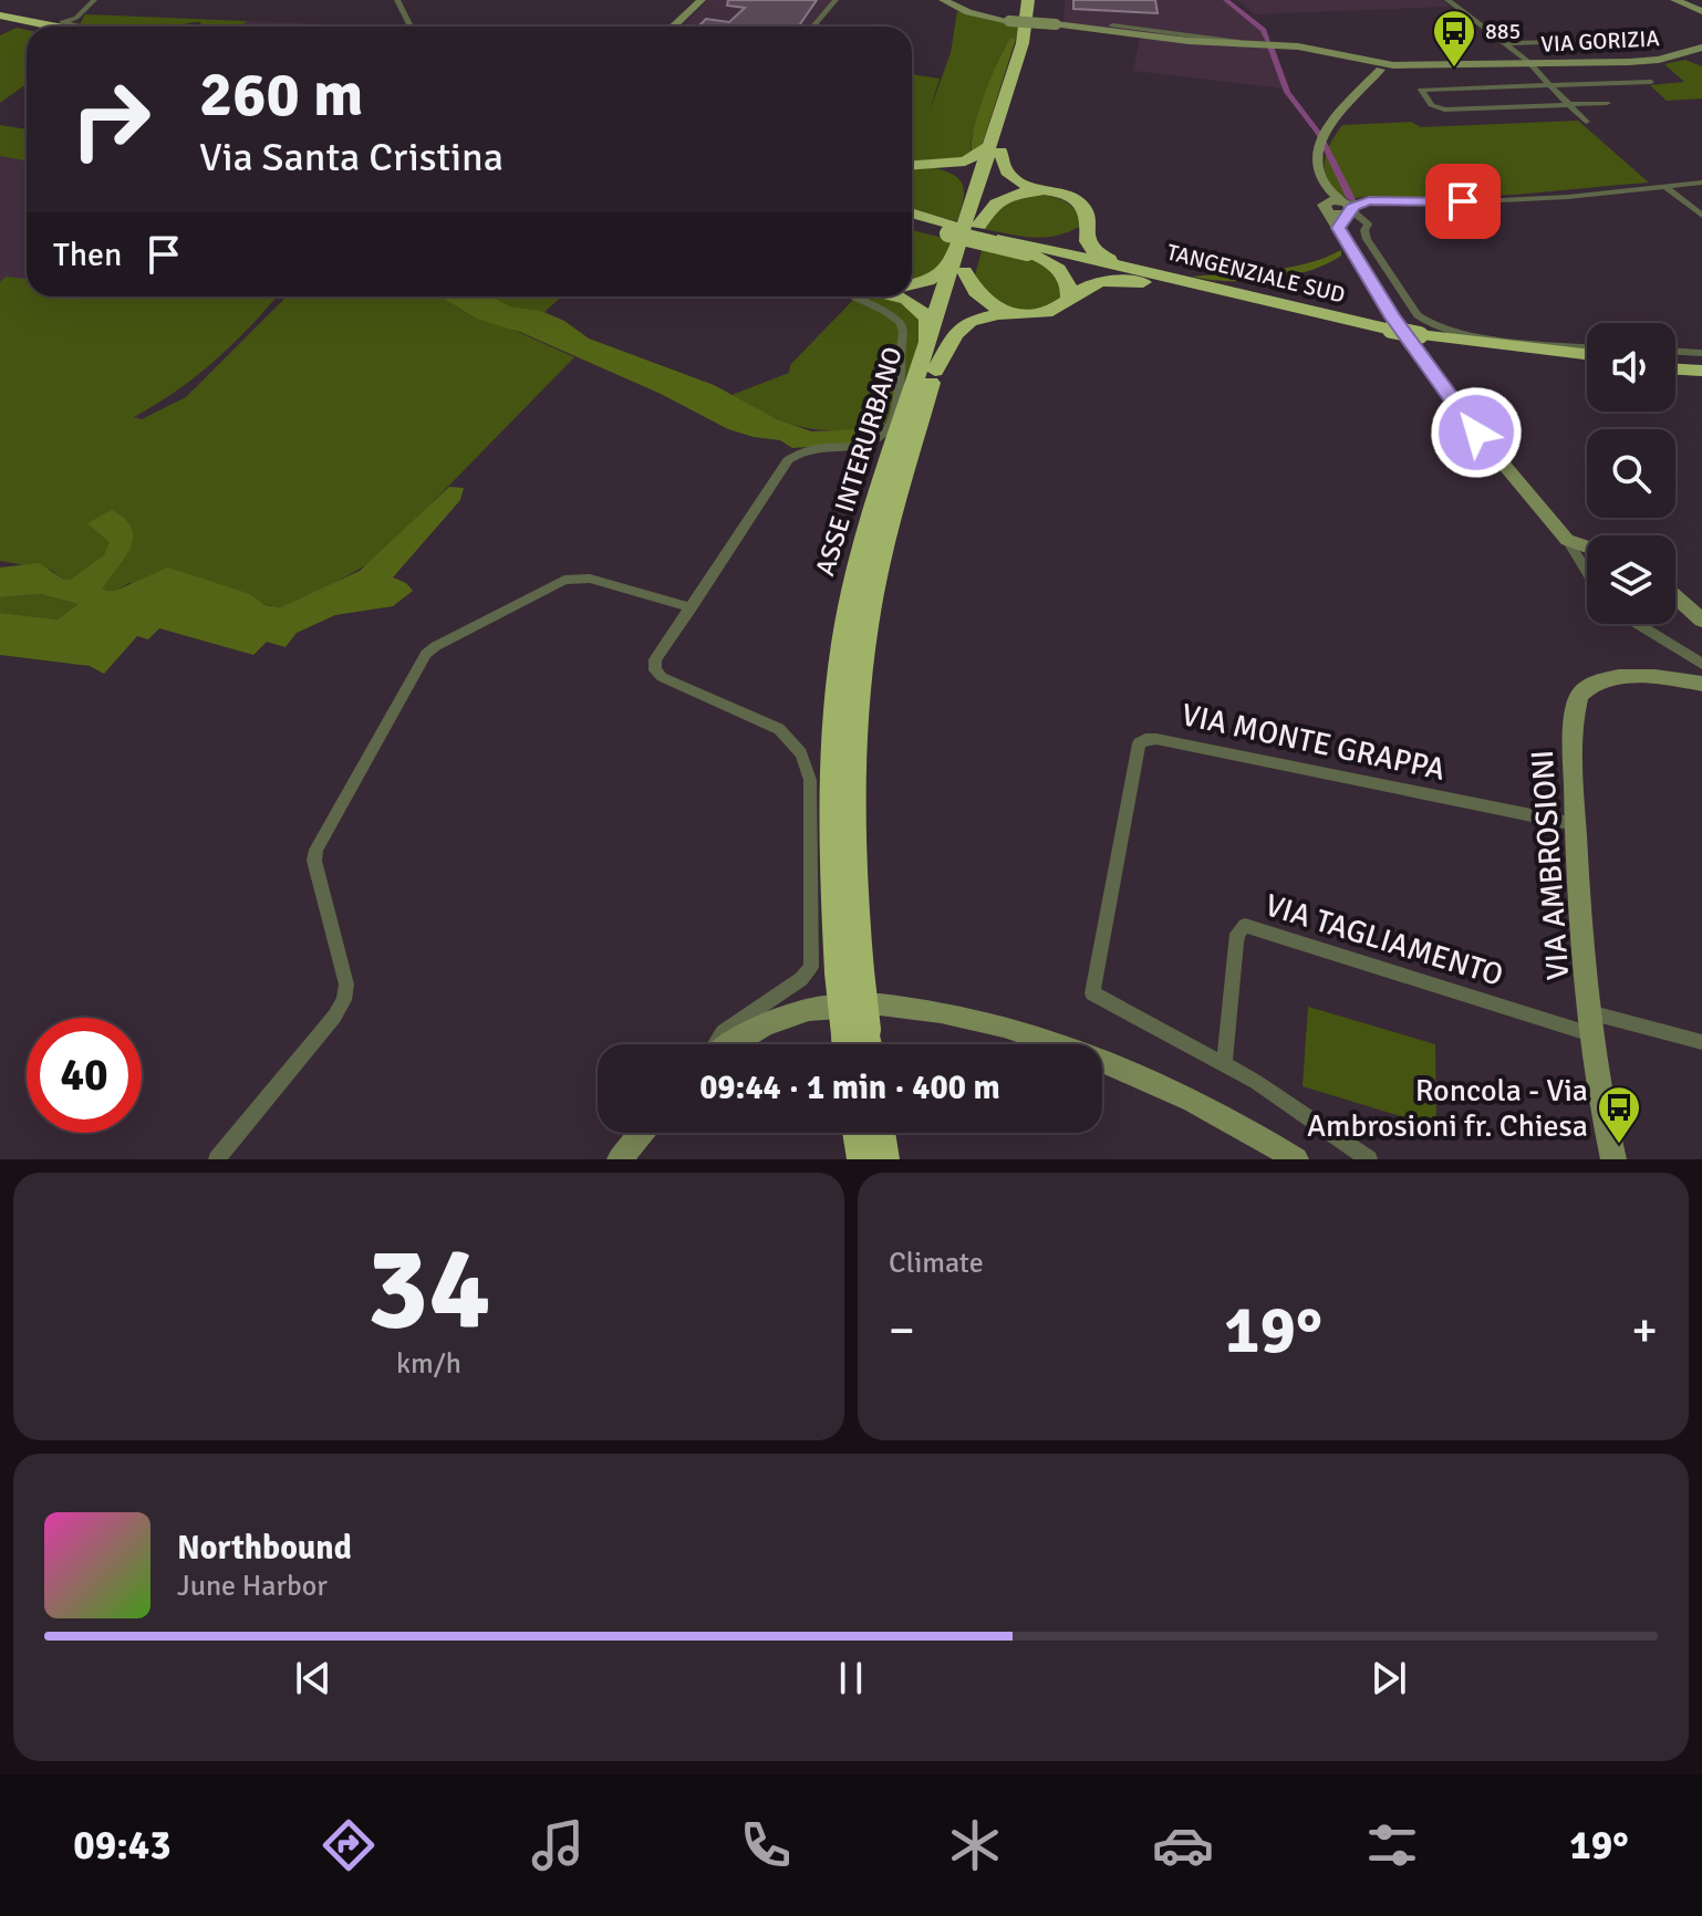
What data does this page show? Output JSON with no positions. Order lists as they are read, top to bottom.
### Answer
{
  "streets": {
    "highway": ["TANGENZIALE SUD", "ASSE INTERURBANO"],
    "street": [
      "VIA GORIZIA",
      "VIA MONTE GRAPPA",
      "VIA AMBROSIONI",
      "VIA TAGLIAMENTO"
    ]
  },
  "crossings": [
    ["TANGENZIALE SUD", "ASSE INTERURBANO"],
    ["VIA MONTE GRAPPA", "VIA AMBROSIONI"],
    ["VIA MONTE GRAPPA", "VIA TAGLIAMENTO"],
    ["VIA AMBROSIONI", "VIA TAGLIAMENTO"]
  ],
  "places": {
    "bus stop": ["885", "Roncola - Via Ambrosioni fr. Chiesa"]
  },
  "page": {
    "turn": ["260 m", "Via Santa Cristina"],
    "then": "Then",
    "limit": "40",
    "trip": "09:44 · 1 min · 400 m",
    "tile": [
      ["34", "km/h"],
      "Climate"
    ],
    "heat": ["−", "19°", "+"],
    "song": ["Northbound", "June Harbor"],
    "tabs": ["09:43", "19°"]
  }
}
